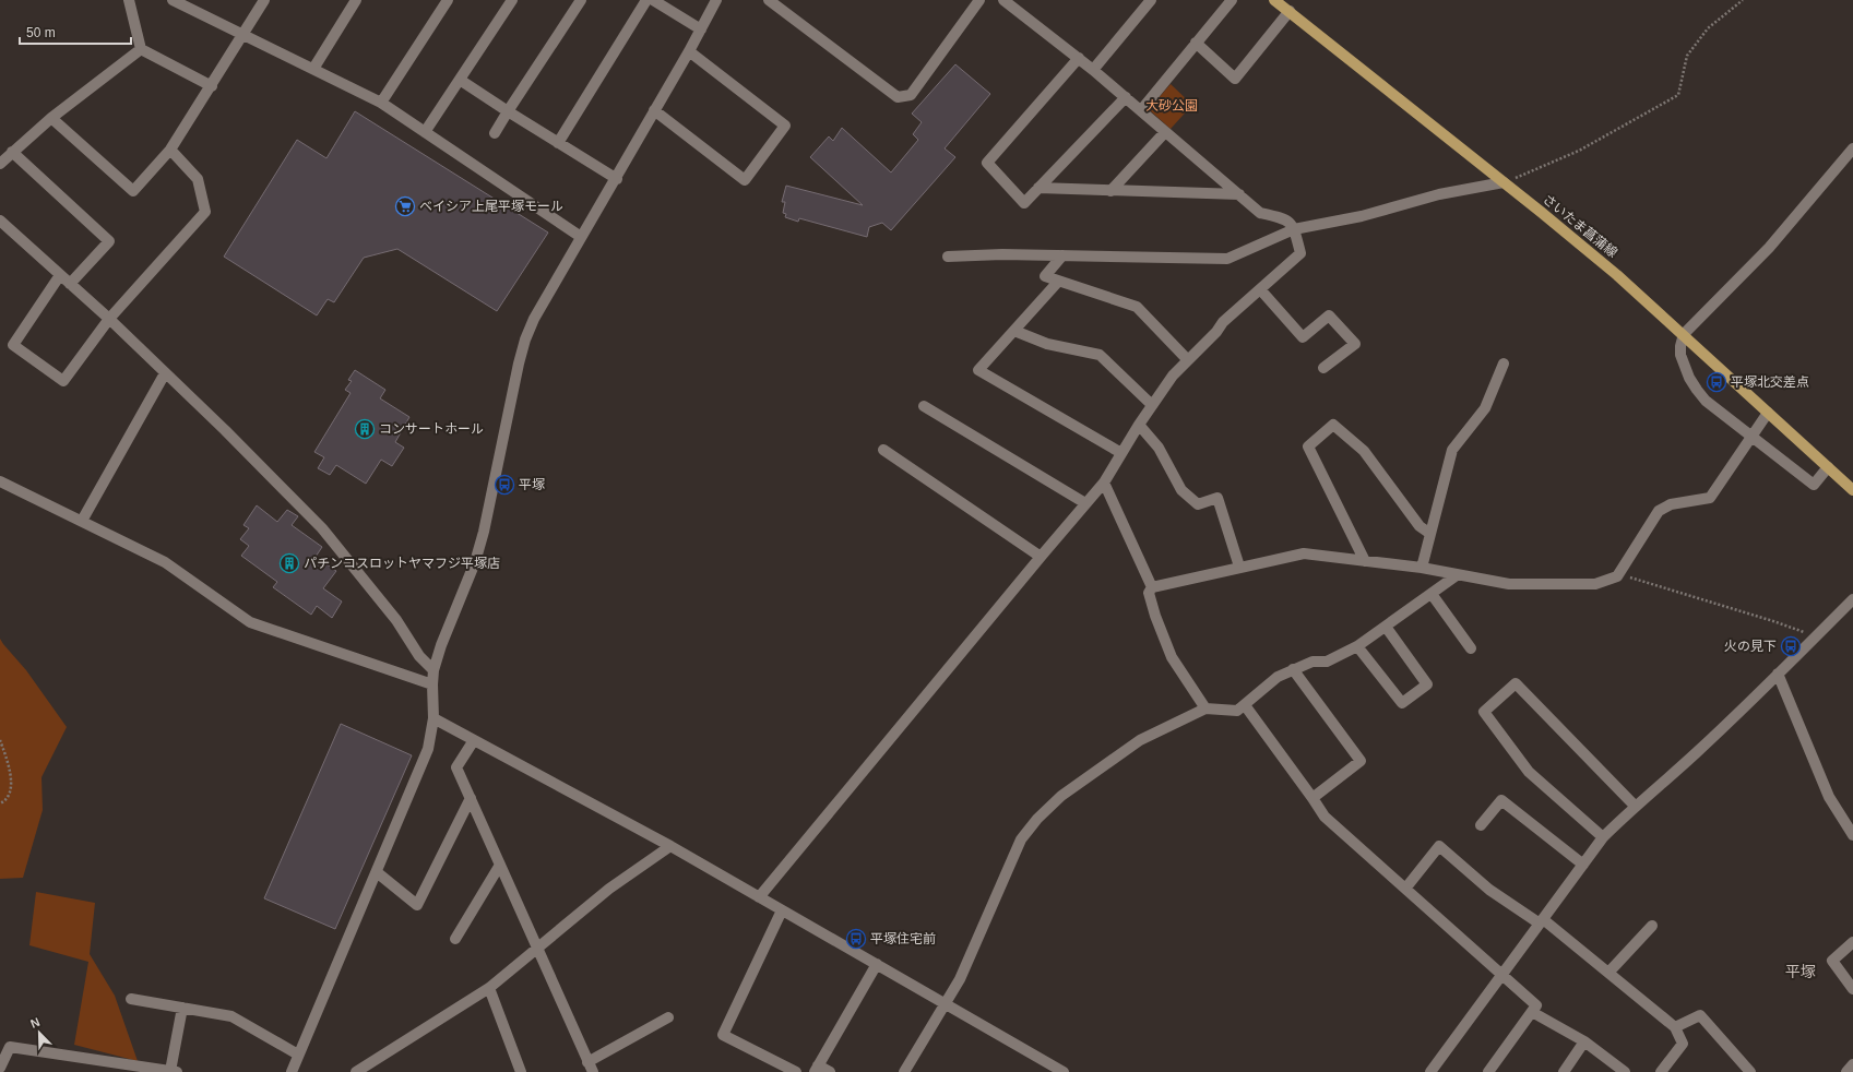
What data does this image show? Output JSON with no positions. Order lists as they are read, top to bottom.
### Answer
{
  "streets": {
    "main road": ["さいたま菖蒲線"]
  },
  "districts": ["平塚"],
  "parks": ["大砂公園"],
  "places": {
    "supermarket": ["ベイシア上尾平塚モール"],
    "bus stop": [
      "平塚北交差点",
      "平塚",
      "火の見下",
      "平塚住宅前"
    ],
    "building": ["コンサートホール", "パチンコスロットヤマフジ平塚店"]
  },
  "scale_bar": "50 m",
  "north": "top left"
}
